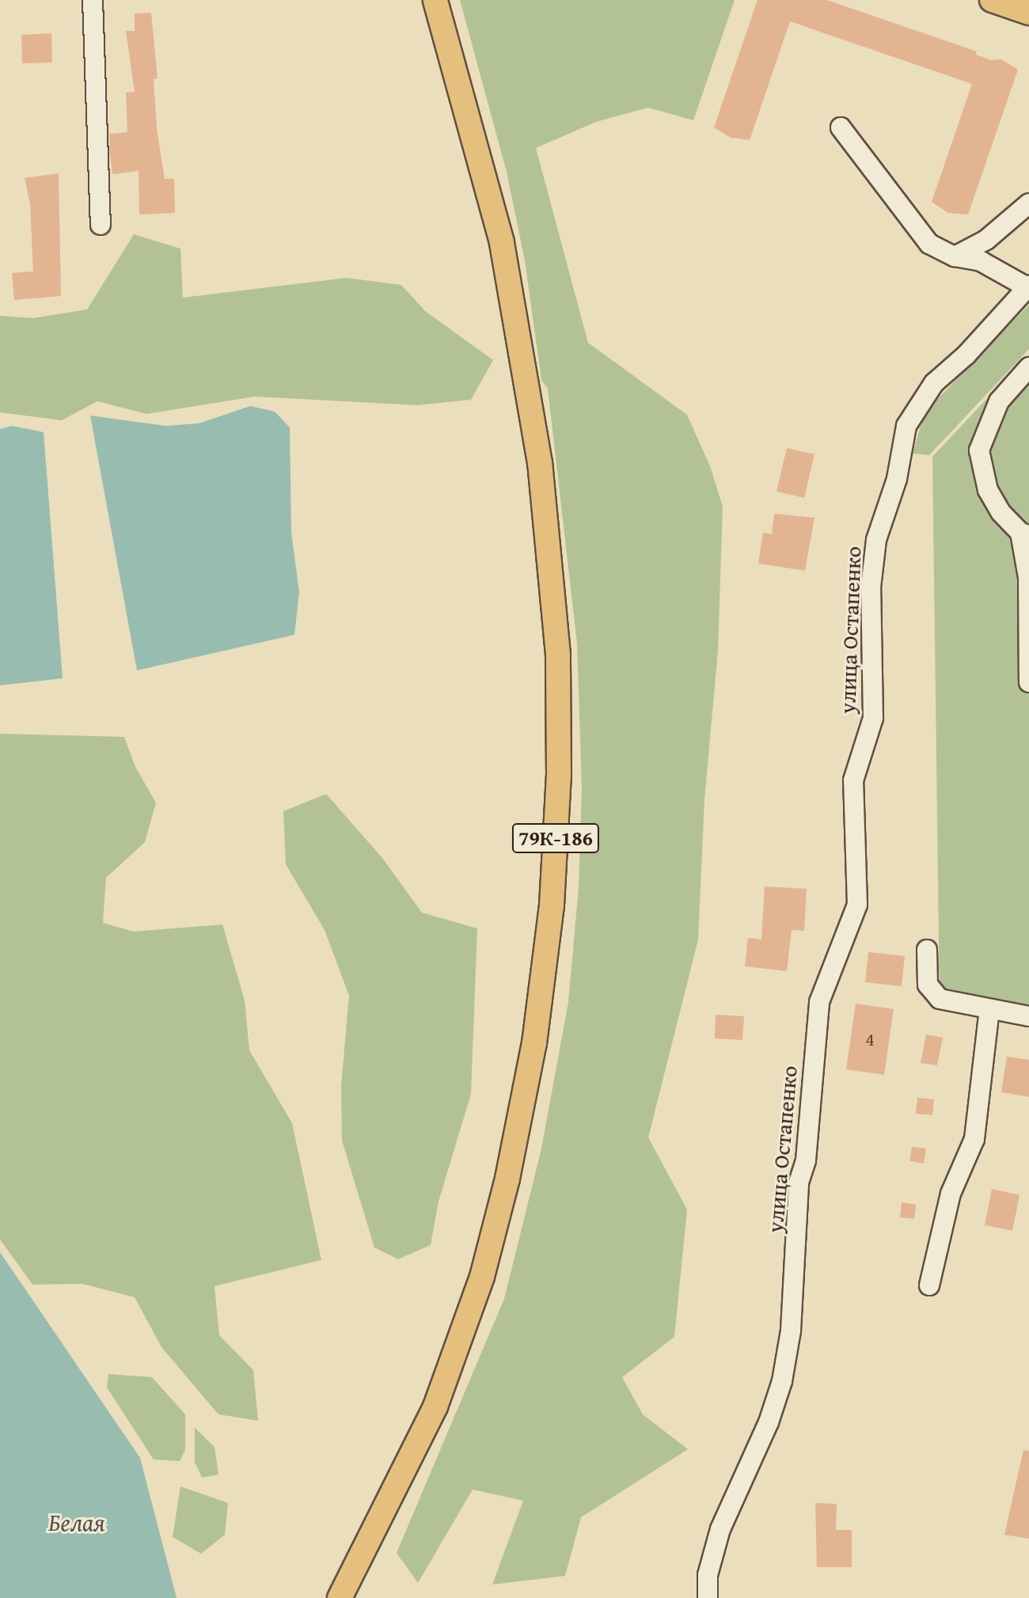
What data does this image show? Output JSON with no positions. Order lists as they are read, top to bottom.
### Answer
{
  "streets": {
    "main road": ["79К-186"],
    "street": ["улица Остапенко"]
  },
  "water": ["Белая"],
  "house_numbers": ["4"]
}
